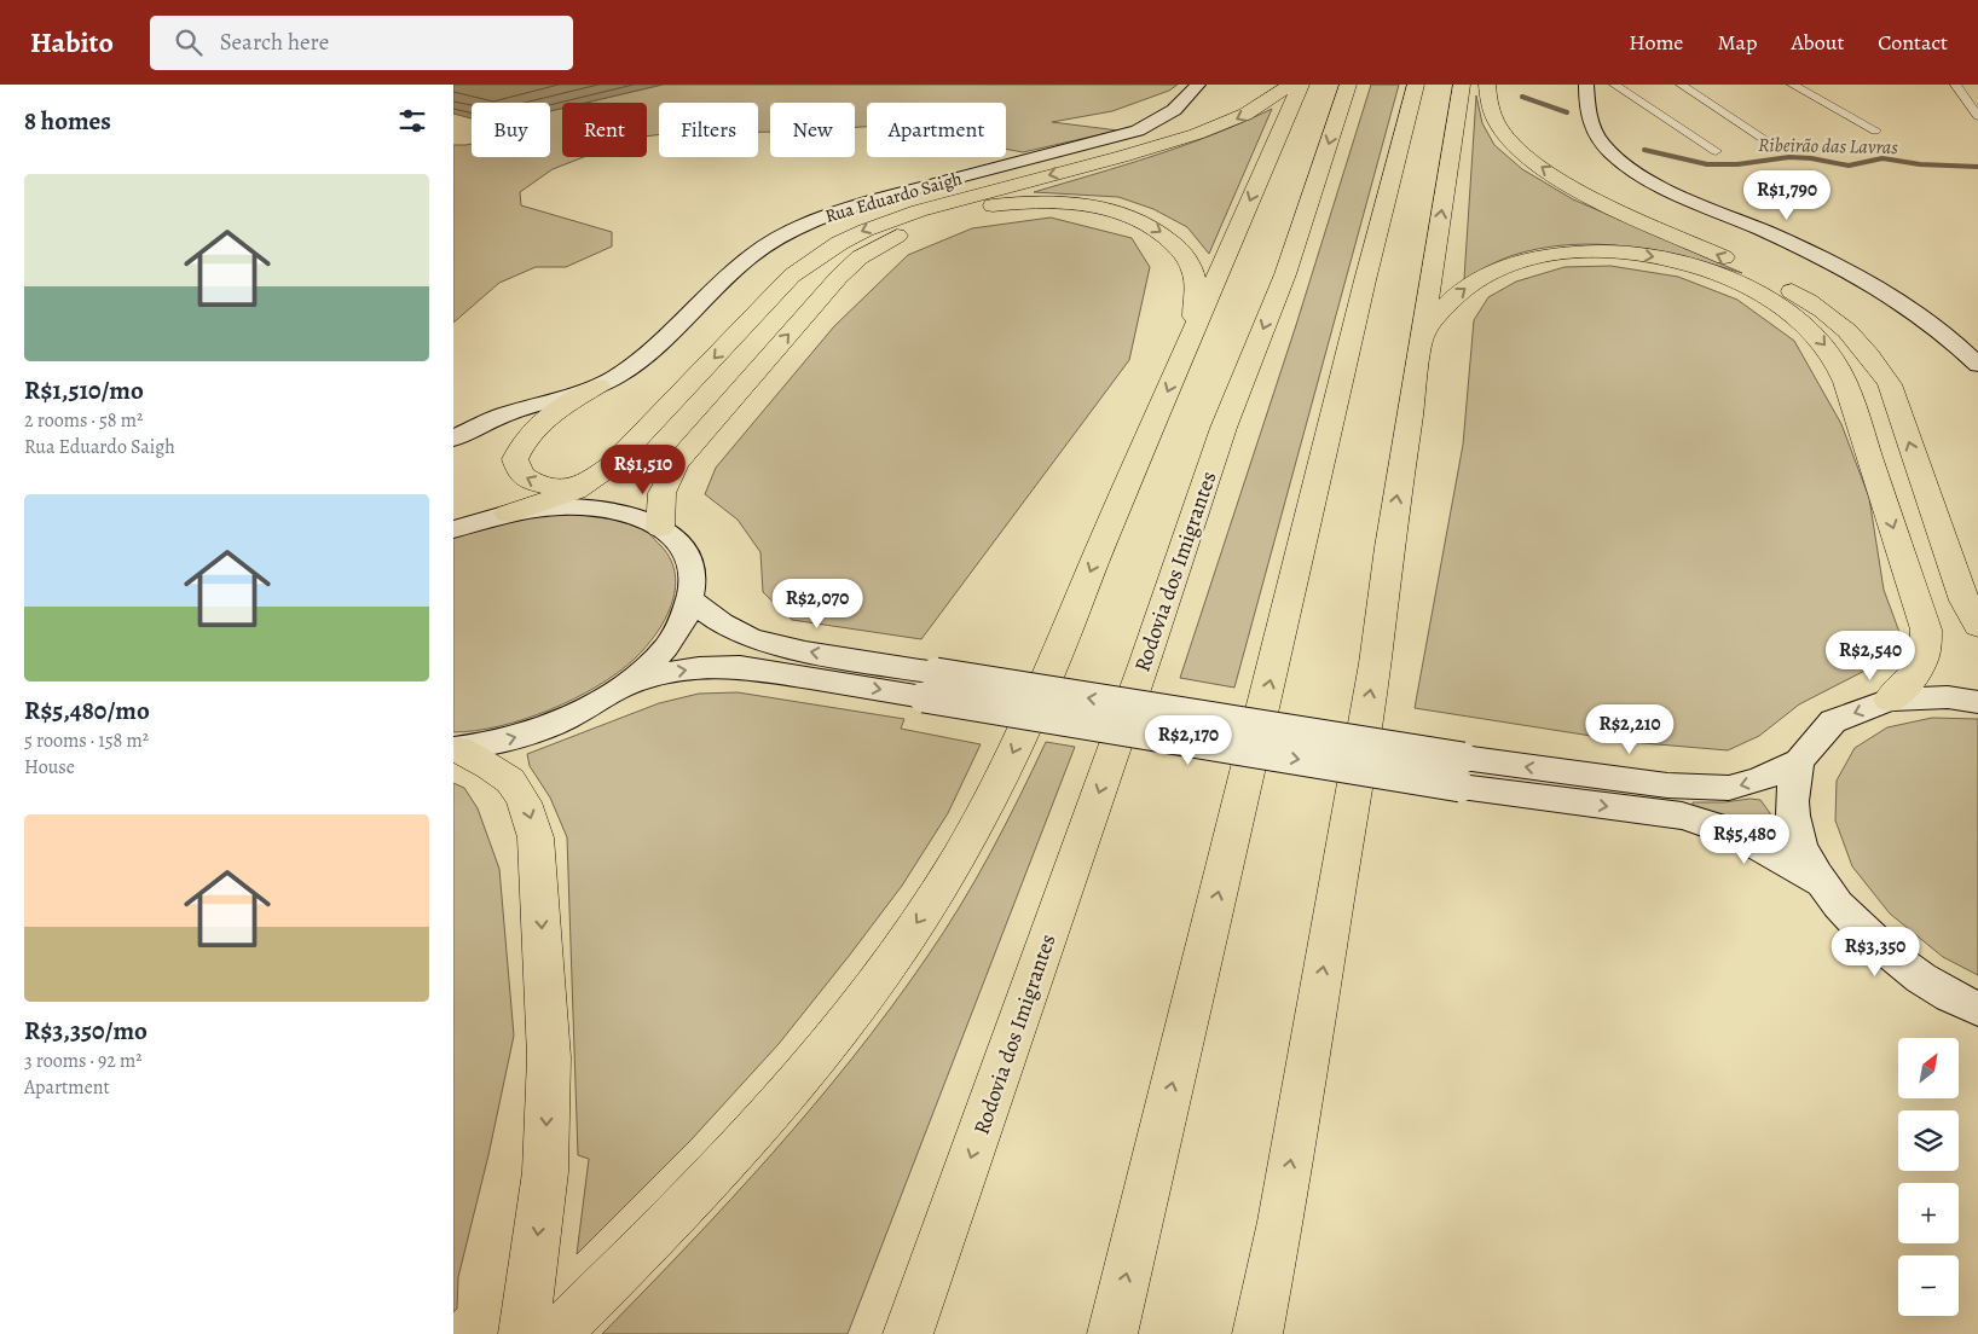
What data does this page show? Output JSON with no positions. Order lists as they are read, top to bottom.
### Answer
{
  "streets": {
    "highway": ["Rodovia dos Imigrantes"],
    "main road": ["Rua Eduardo Saigh"]
  },
  "water": ["Ribeirão das Lavras"],
  "north": "top right",
  "page": {
    "header": "Habito",
    "search": "Search here",
    "nav": [
      "Home",
      "Map",
      "About",
      "Contact"
    ],
    "heading": "8 homes",
    "chip": [
      "Buy",
      "Rent",
      "Filters",
      "New",
      "Apartment"
    ],
    "list": [
      {
        "name": "R$1,510/mo",
        "note": "2 rooms · 58 m² · Rua Eduardo Saigh"
      },
      {
        "name": "R$5,480/mo",
        "note": "5 rooms · 158 m² · House"
      },
      {
        "name": "R$3,350/mo",
        "note": "3 rooms · 92 m² · Apartment"
      }
    ],
    "price": [
      "R$1,790",
      "R$1,510",
      "R$2,070",
      "R$2,540",
      "R$2,210",
      "R$2,170",
      "R$5,480",
      "R$3,350"
    ],
    "map_buttons": ["+", "−"]
  }
}
